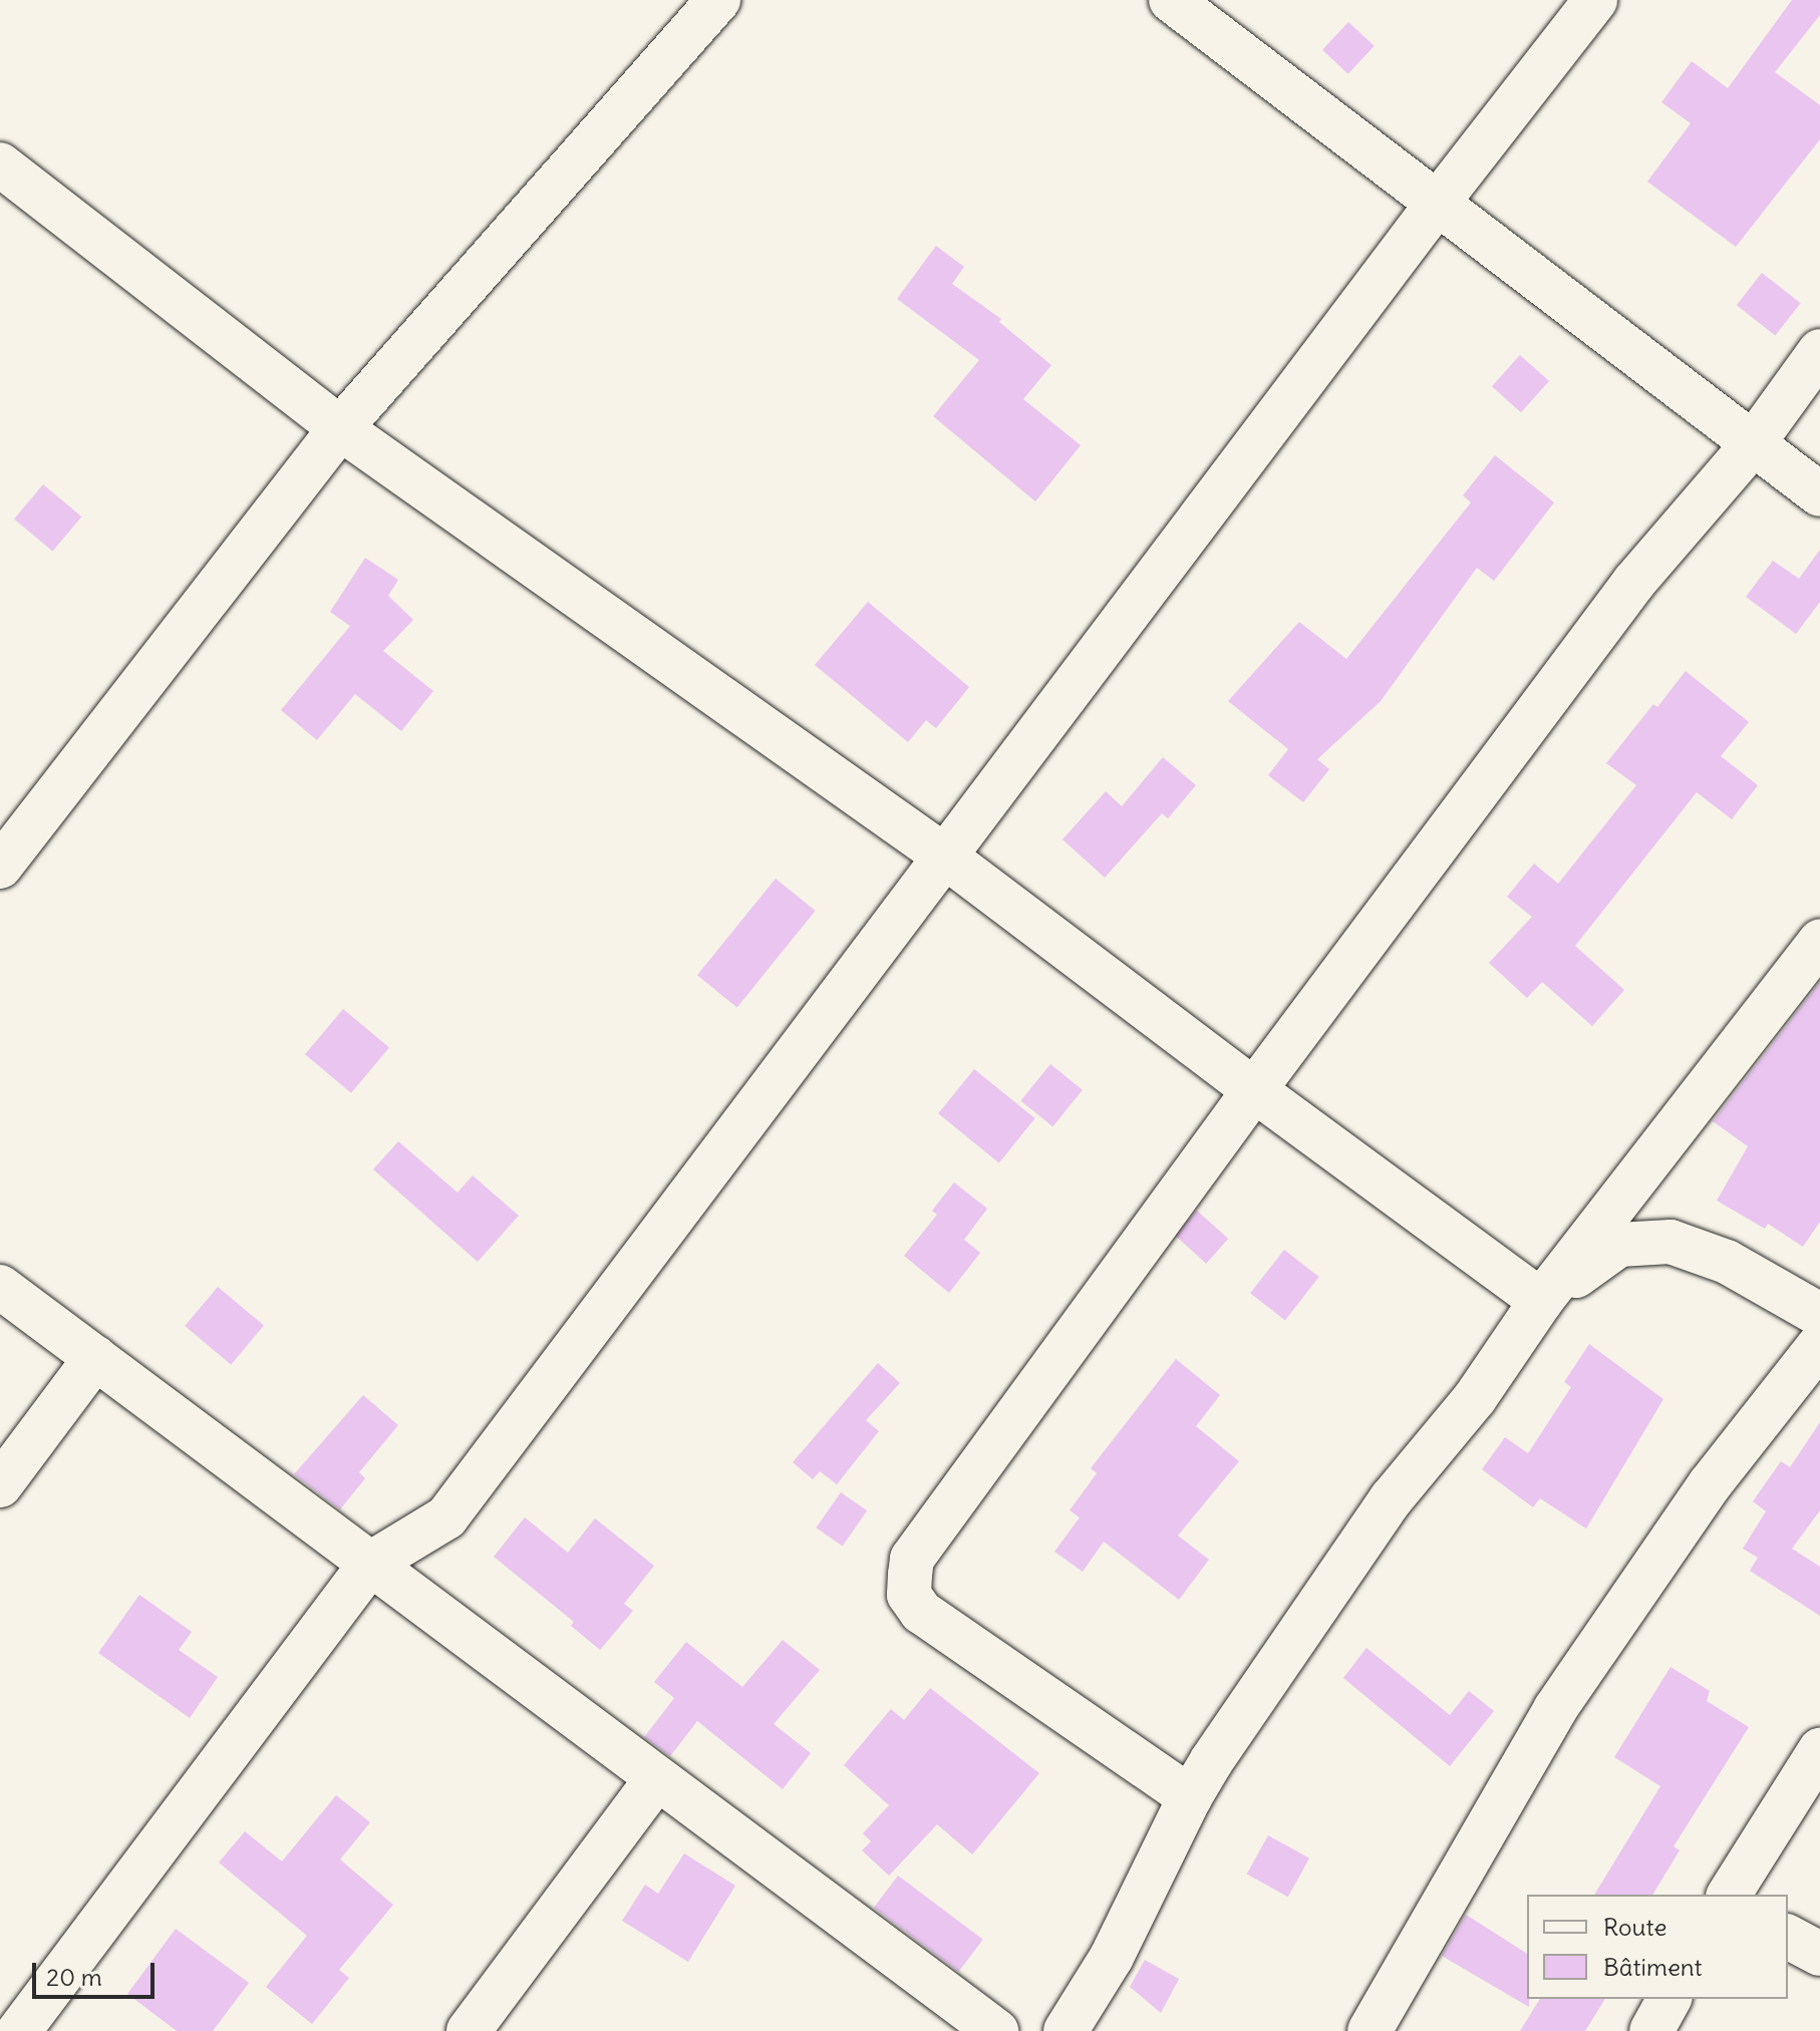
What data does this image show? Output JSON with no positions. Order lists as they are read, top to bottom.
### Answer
{
  "legend": ["Route", "Bâtiment"],
  "scale_bar": "20 m"
}
